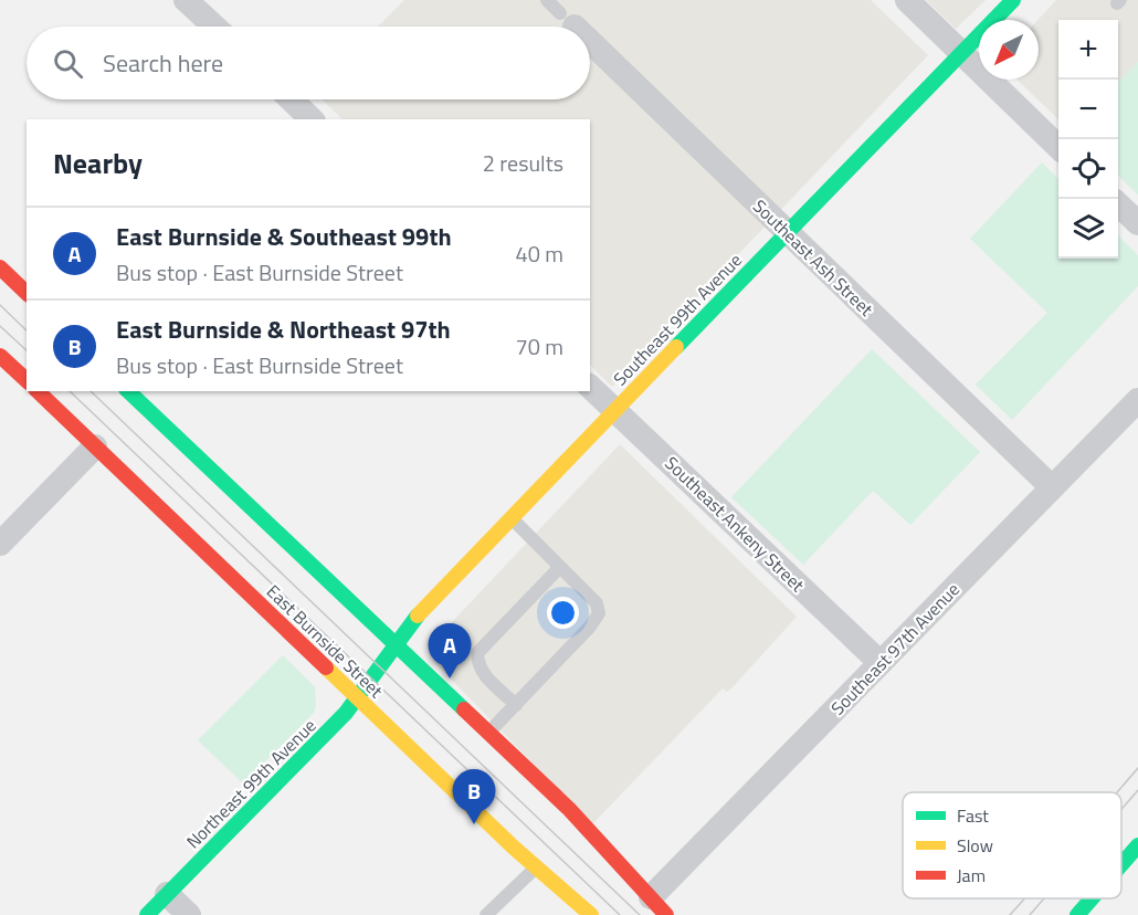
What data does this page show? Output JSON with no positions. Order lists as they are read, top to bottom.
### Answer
{
  "streets": {
    "main road": ["Southeast 99th Avenue", "East Burnside Street", "Northeast 99th Avenue"],
    "street": ["Southeast Ash Street", "Southeast Ankeny Street", "Southeast 97th Avenue"]
  },
  "crossings": [
    ["Southeast Ash Street", "Southeast 99th Avenue"],
    ["Southeast Ash Street", "Southeast 97th Avenue"],
    ["Southeast 99th Avenue", "Southeast Ankeny Street"],
    ["Southeast 99th Avenue", "Northeast 99th Avenue"],
    ["Southeast Ankeny Street", "Southeast 97th Avenue"],
    ["East Burnside Street", "Northeast 99th Avenue"]
  ],
  "legend": ["Fast", "Slow", "Jam"],
  "north": "bottom left",
  "page": {
    "map_buttons": ["+", "−"],
    "search": "Search here",
    "heading": ["Nearby", "2 results"],
    "list": [
      {
        "mark": "A",
        "name": "East Burnside & Southeast 99th",
        "note": "Bus stop · East Burnside Street",
        "value": "40 m"
      },
      {
        "mark": "B",
        "name": "East Burnside & Northeast 97th",
        "note": "Bus stop · East Burnside Street",
        "value": "70 m"
      }
    ],
    "pins": ["A", "B"]
  }
}
